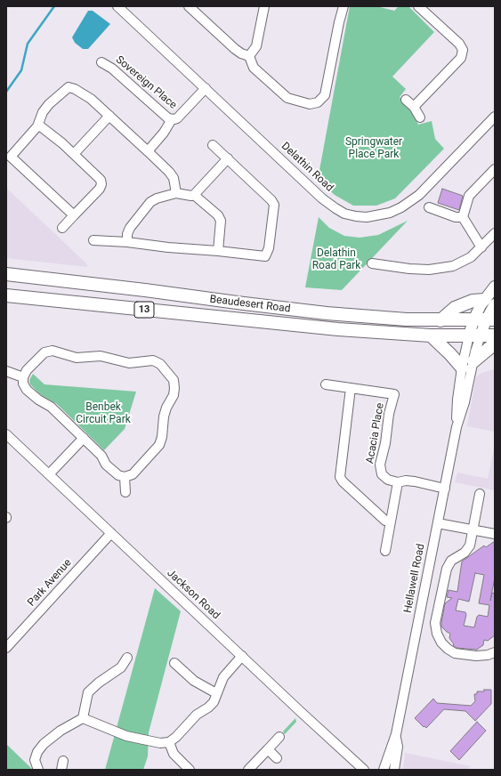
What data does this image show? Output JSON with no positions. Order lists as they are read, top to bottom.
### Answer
{
  "streets": {
    "highway": ["Beaudesert Road", "13"],
    "street": [
      "Sovereign Place",
      "Delathin Road",
      "Acacia Place",
      "Hellawell Road",
      "Park Avenue",
      "Jackson Road"
    ]
  },
  "crossings": [
    ["Sovereign Place", "Delathin Road"],
    ["Beaudesert Road", "Hellawell Road"],
    ["Acacia Place", "Hellawell Road"],
    ["Park Avenue", "Jackson Road"]
  ],
  "parks": ["Springwater Place Park", "Delathin Road Park", "Benbek Circuit Park"]
}
